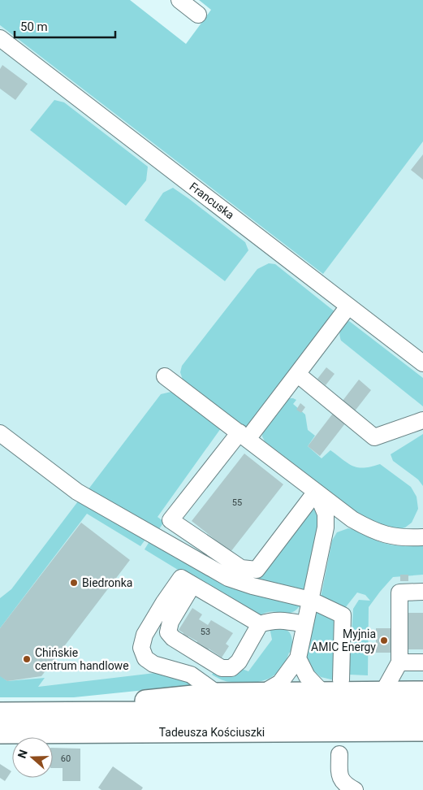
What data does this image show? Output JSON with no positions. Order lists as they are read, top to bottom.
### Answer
{
  "streets": {
    "main road": ["Tadeusza Kościuszki"],
    "street": ["Francuska"]
  },
  "places": ["Biedronka", "Myjnia AMIC Energy", "Chińskie centrum handlowe"],
  "house_numbers": ["55", "53", "60"],
  "scale_bar": "50 m",
  "north": "left"
}
